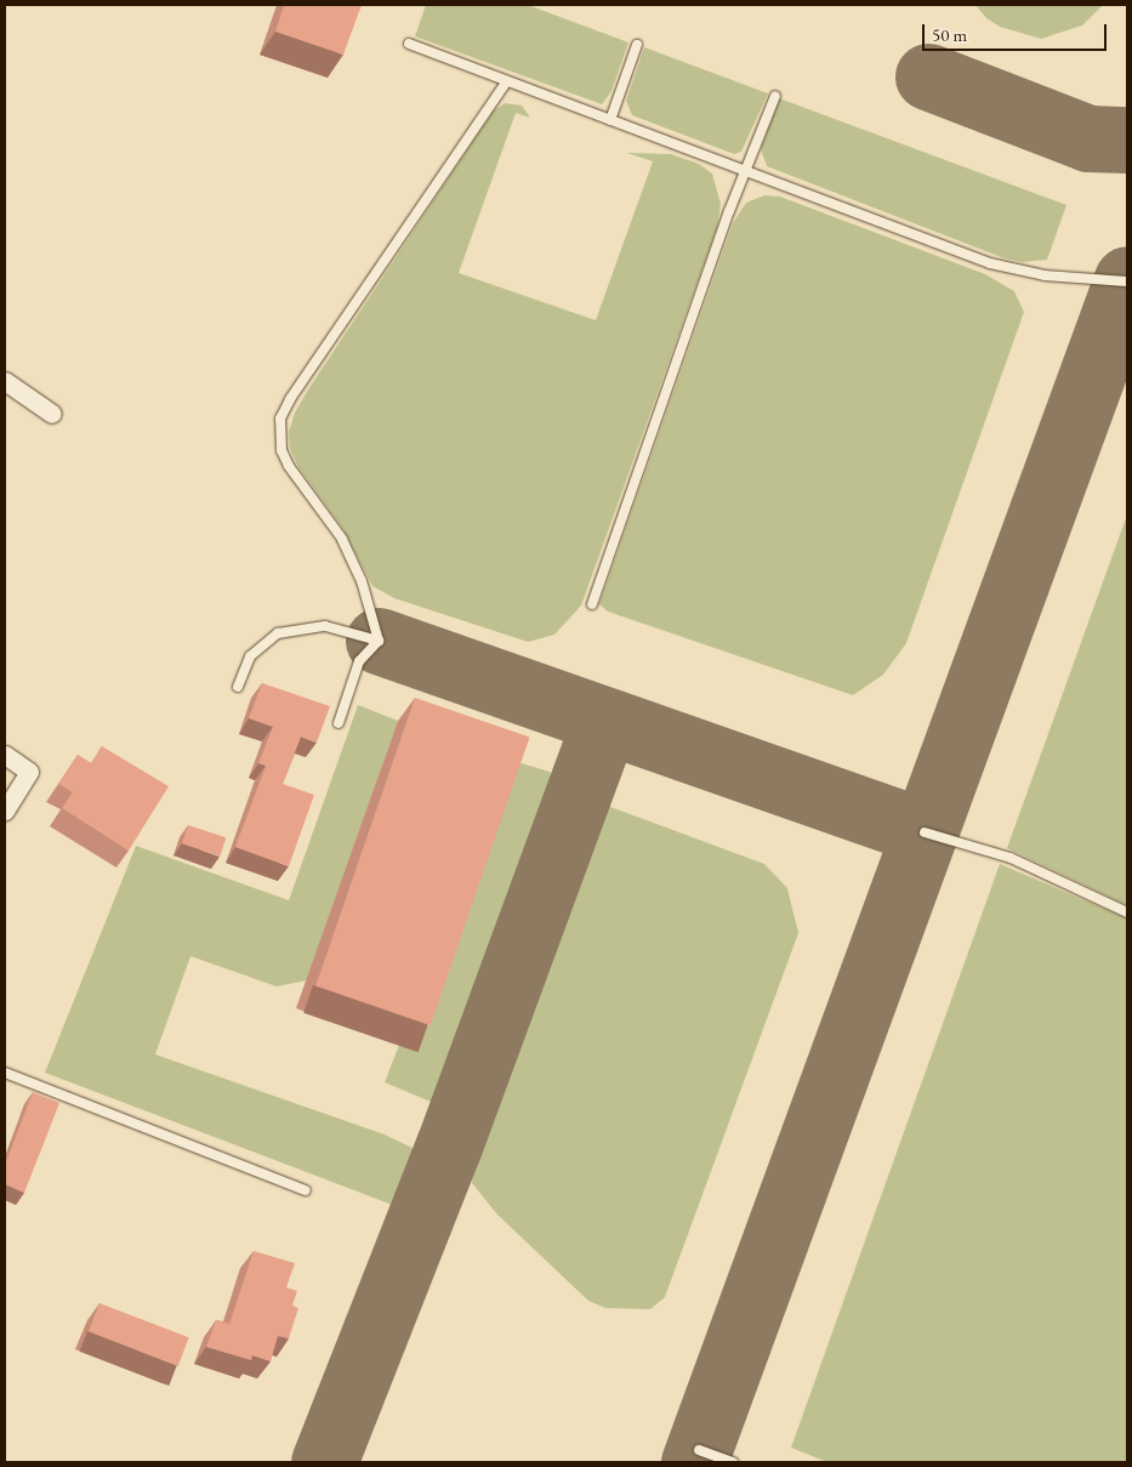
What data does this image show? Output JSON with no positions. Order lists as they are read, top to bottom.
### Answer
{
  "scale_bar": "50 m"
}
